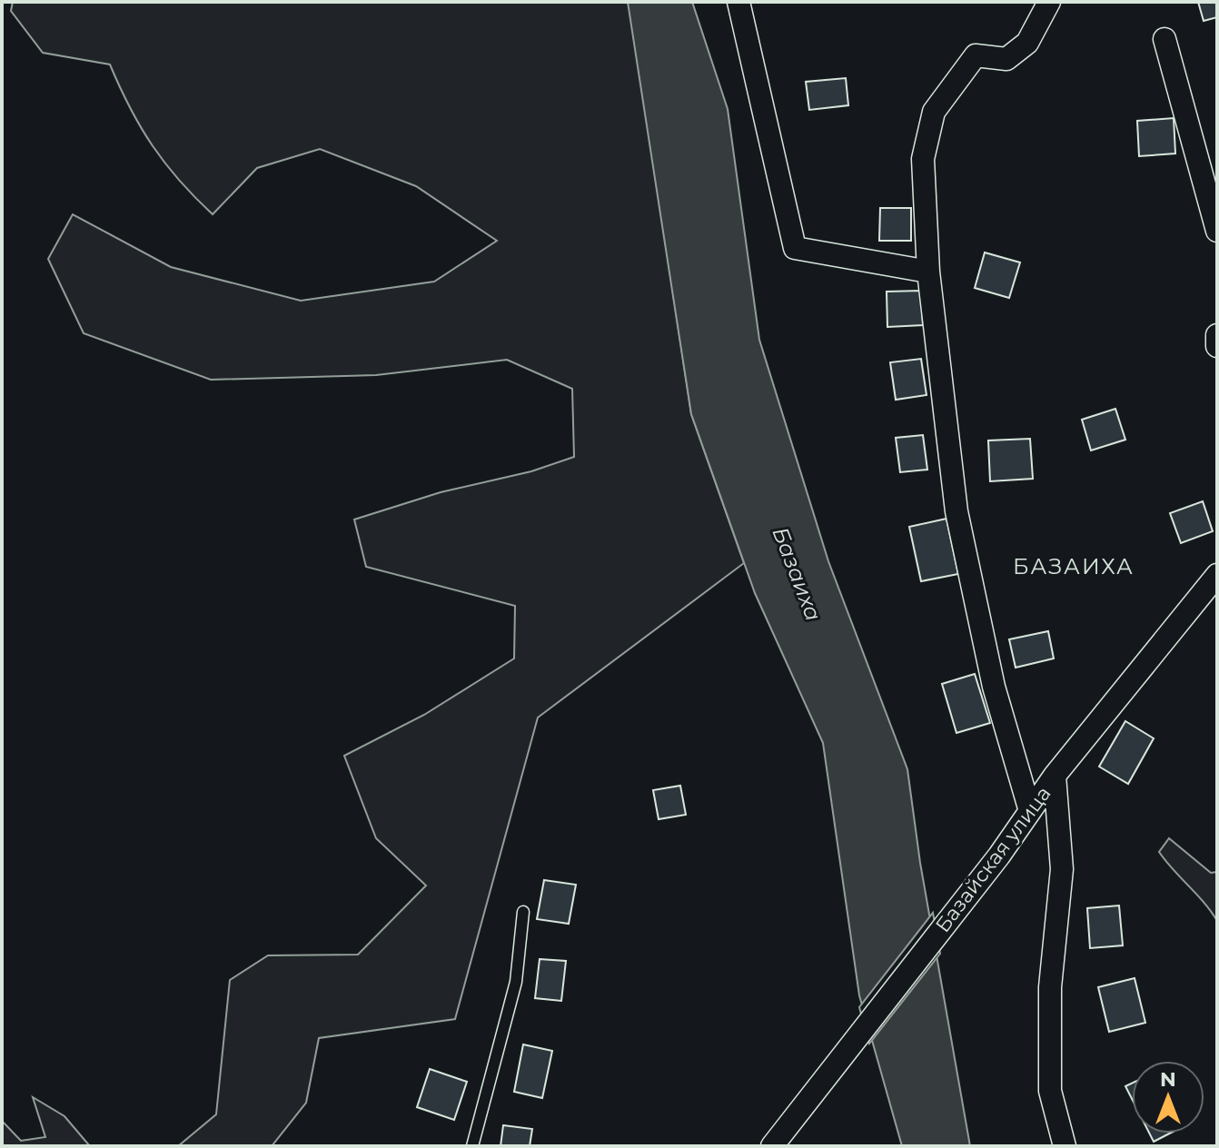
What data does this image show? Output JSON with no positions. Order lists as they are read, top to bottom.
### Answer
{
  "streets": {
    "street": ["Базайская улица"]
  },
  "districts": ["БАЗАИХА"],
  "water": ["Базаиха"],
  "north": "top"
}
